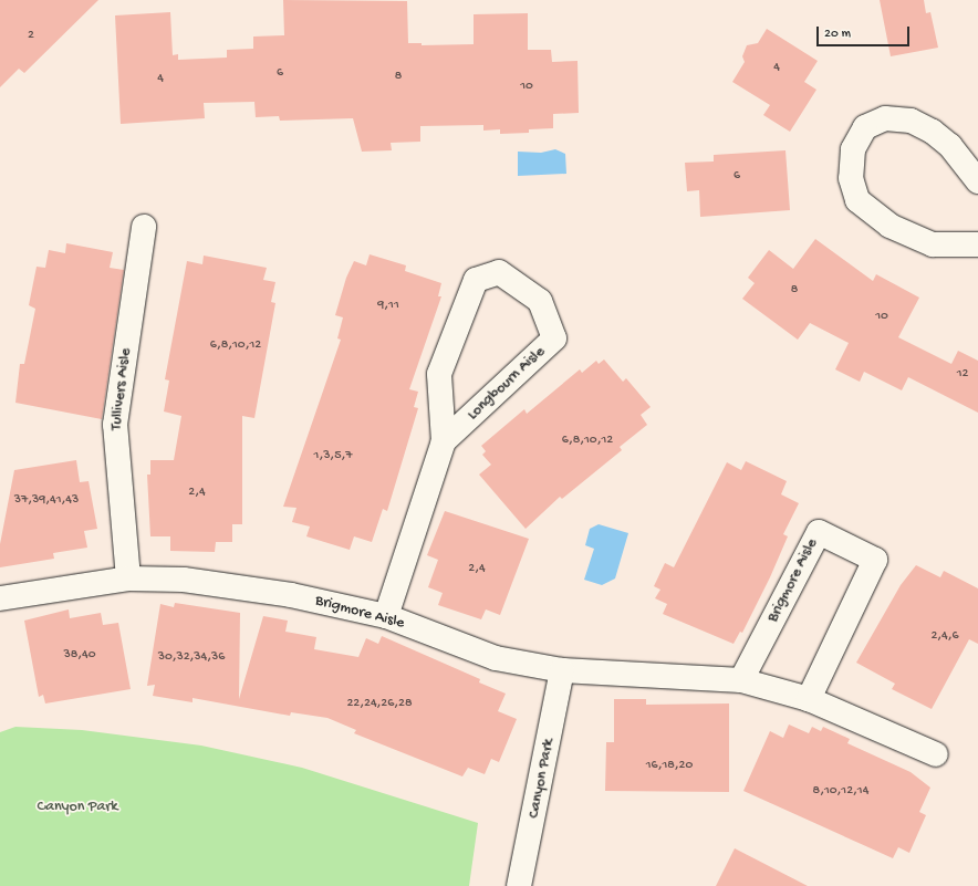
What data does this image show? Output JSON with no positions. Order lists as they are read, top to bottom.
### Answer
{
  "streets": {
    "street": [
      "Longbourn Aisle",
      "Tullivers Aisle",
      "Brigmore Aisle",
      "Canyon Park"
    ]
  },
  "crossings": [
    ["Longbourn Aisle", "Brigmore Aisle"],
    ["Tullivers Aisle", "Brigmore Aisle"],
    ["Brigmore Aisle", "Canyon Park"]
  ],
  "parks": ["Canyon Park"],
  "house_numbers": [
    "2",
    "4",
    "6",
    "8",
    "4",
    "10",
    "6",
    "8",
    "9,11",
    "10",
    "6,8,10,12",
    "12",
    "6,8,10,12",
    "1,3,5,7",
    "2,4",
    "37,39,41,43",
    "2,4",
    "2,4,6",
    "38,40",
    "30,32,34,36",
    "22,24,26,28",
    "16,18,20",
    "8,10,12,14"
  ],
  "scale_bar": "20 m"
}
